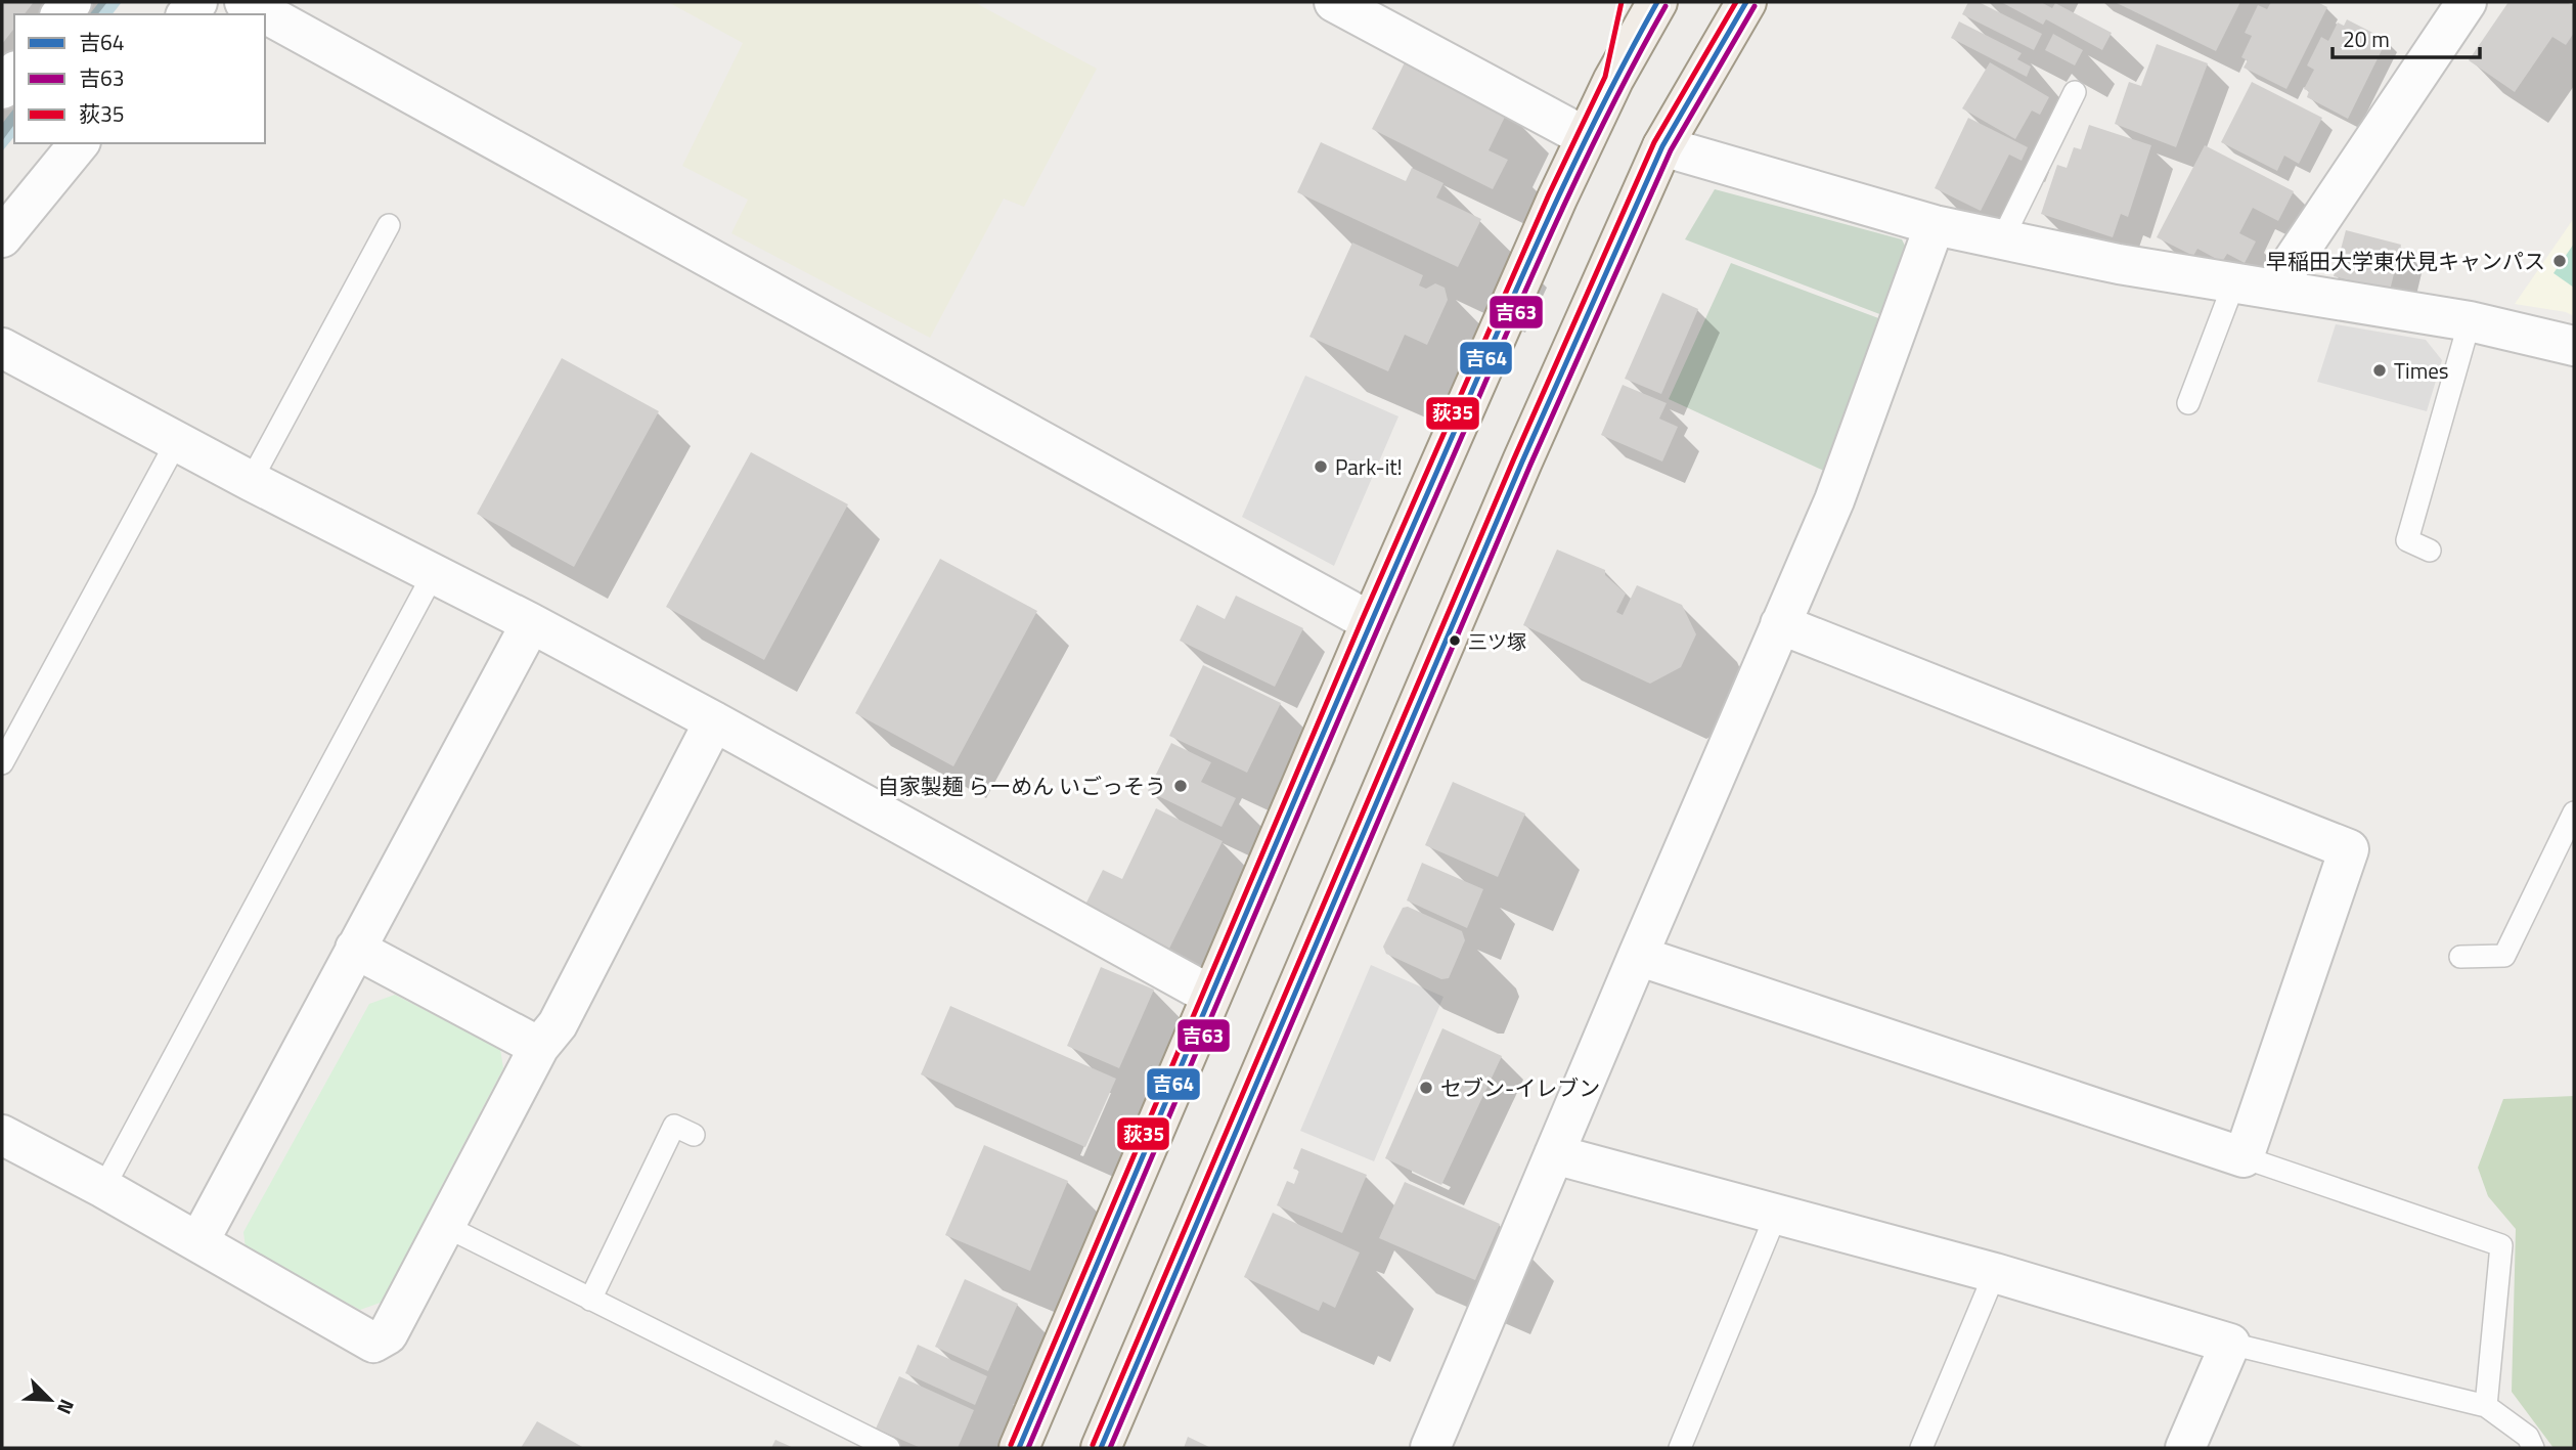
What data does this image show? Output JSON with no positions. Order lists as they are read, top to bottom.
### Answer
{
  "places": [
    "早稲田大学東伏見キャンパス",
    "Times",
    "Park-it!",
    "三ツ塚",
    "自家製麺 らーめん いごっそう",
    "セブン-イレブン"
  ],
  "lines": ["transit line 吉64", "transit line 荻35", "transit line 吉63"],
  "legend": ["吉64", "吉63", "荻35"],
  "scale_bar": "20 m",
  "north": "bottom right"
}
